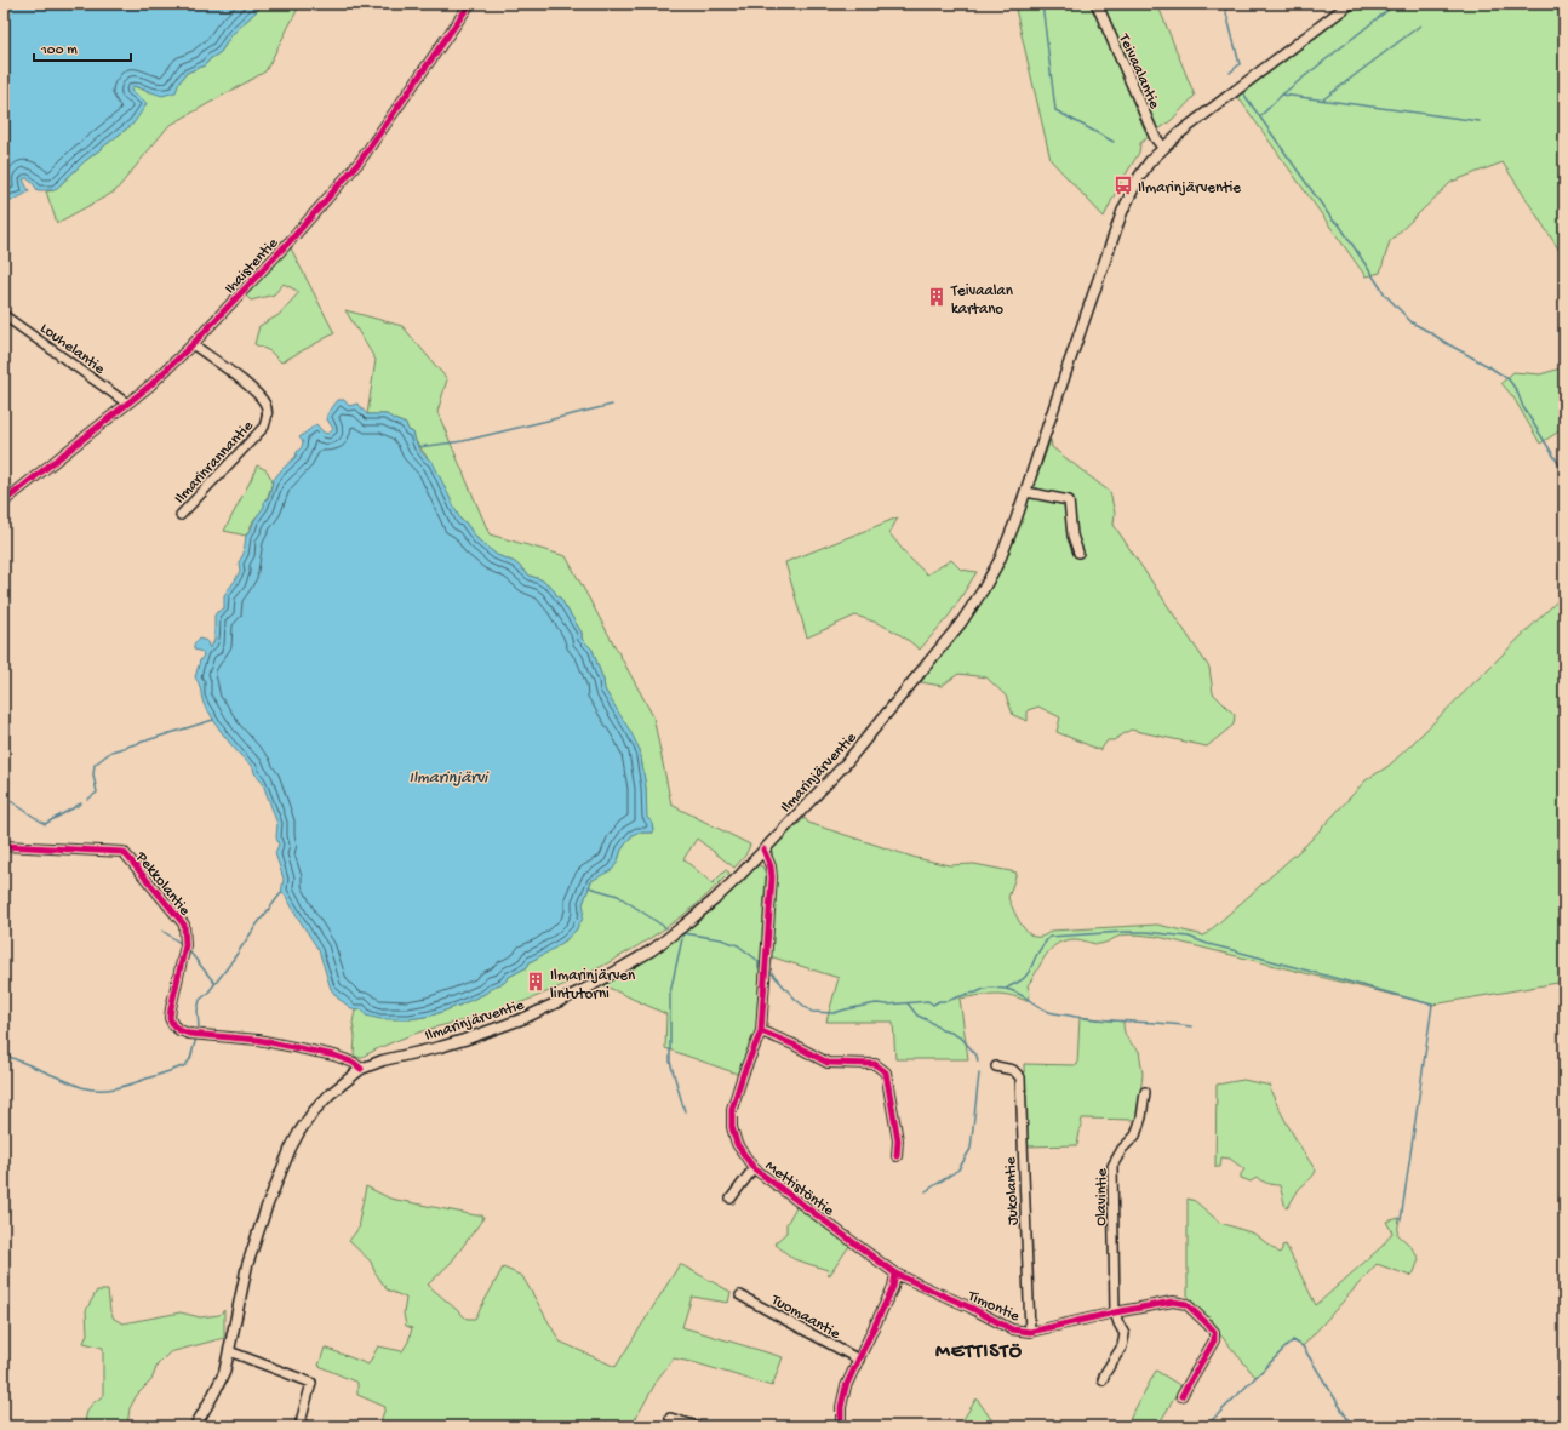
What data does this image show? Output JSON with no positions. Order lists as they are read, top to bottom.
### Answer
{
  "streets": {
    "main road": ["Teivaalantie", "Ilmarinjärventie"],
    "street": [
      "Ihaistentie",
      "Louhelantie",
      "Ilmarinrannantie",
      "Pekkolantie",
      "Mettistöntie",
      "Jukolantie",
      "Olavintie",
      "Timontie",
      "Tuomaantie"
    ]
  },
  "crossings": [
    ["Teivaalantie", "Ilmarinjärventie"],
    ["Ihaistentie", "Louhelantie"],
    ["Ihaistentie", "Ilmarinrannantie"],
    ["Ilmarinjärventie", "Pekkolantie"],
    ["Ilmarinjärventie", "Mettistöntie"],
    ["Mettistöntie", "Timontie"],
    ["Jukolantie", "Timontie"],
    ["Olavintie", "Timontie"]
  ],
  "districts": ["METTISTÖ"],
  "water": ["Ilmarinjärvi"],
  "places": {
    "bus stop": ["Ilmarinjärventie"],
    "building": ["Teivaalan kartano", "Ilmarinjärven lintutorni"]
  },
  "scale_bar": "100 m"
}
